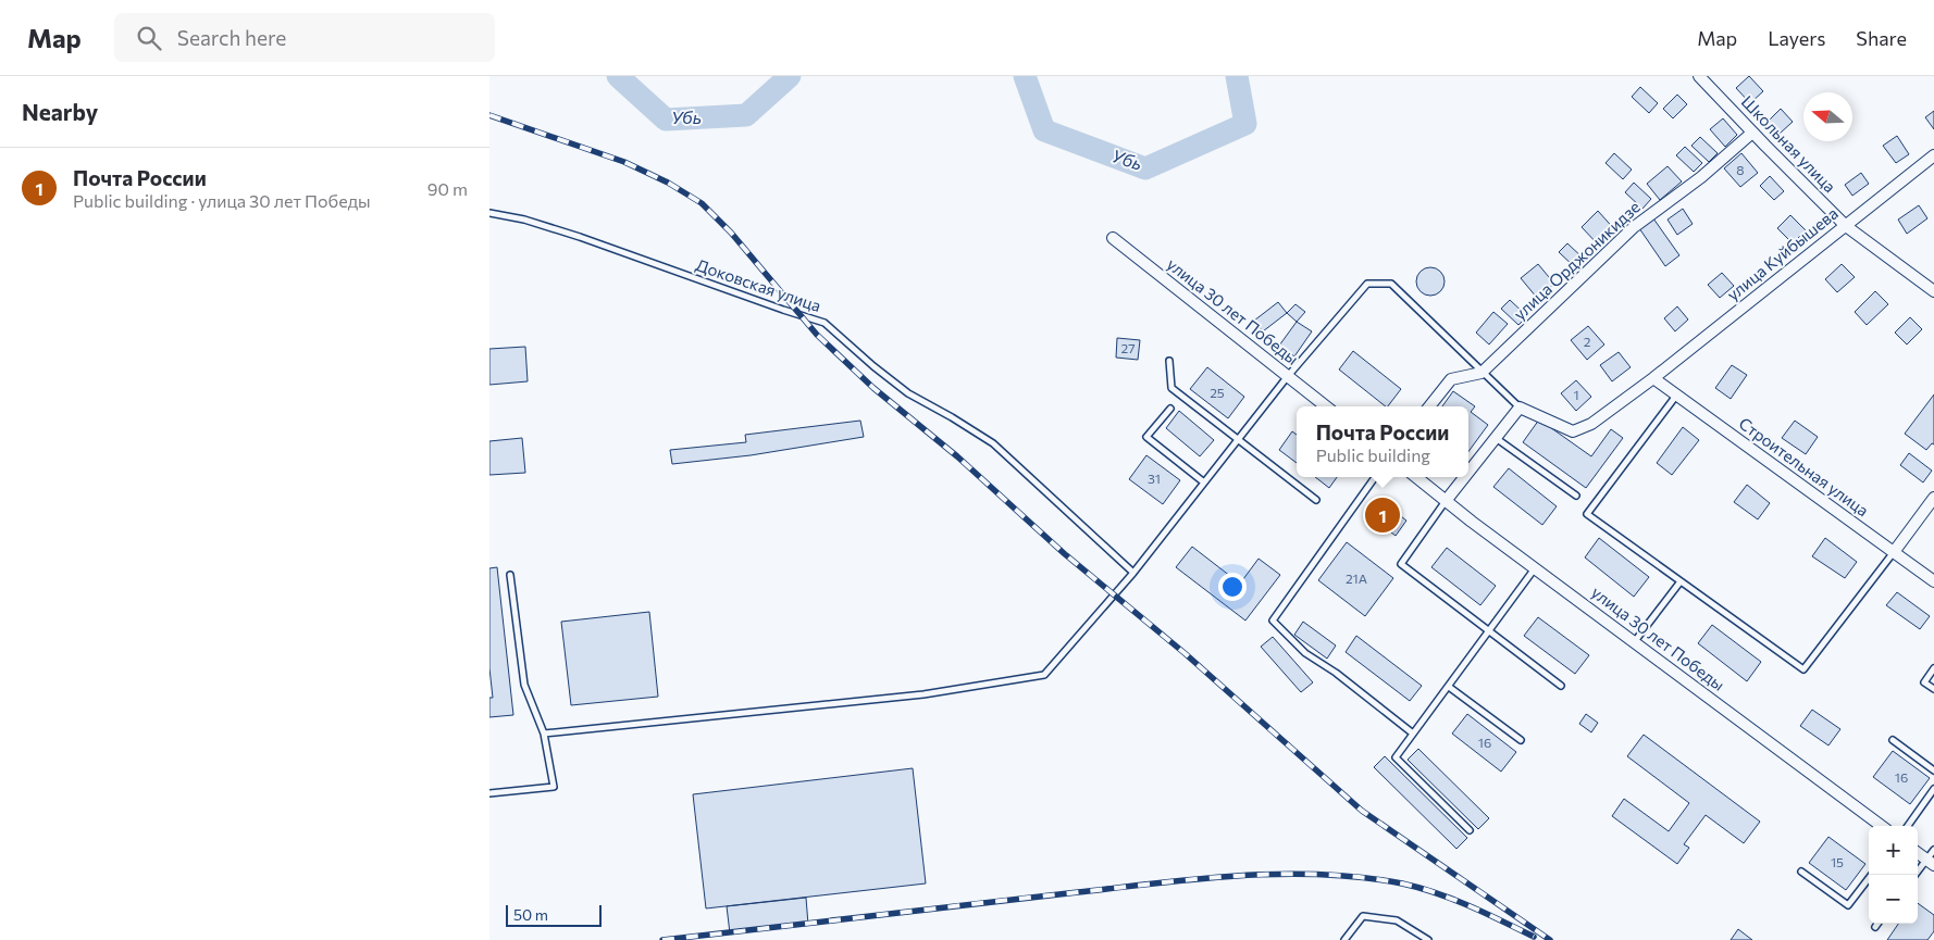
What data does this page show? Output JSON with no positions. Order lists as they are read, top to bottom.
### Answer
{
  "streets": {
    "street": [
      "Школьная улица",
      "улица Куйбышева",
      "улица Орджоникидзе",
      "улица 30 лет Победы",
      "Строительная улица"
    ],
    "lane": ["Доковская улица"]
  },
  "crossings": [
    ["Школьная улица", "улица Куйбышева"],
    ["Школьная улица", "улица Орджоникидзе"],
    ["улица Куйбышева", "Строительная улица"]
  ],
  "water": ["Убь"],
  "house_numbers": [
    "8",
    "2",
    "27",
    "25",
    "1",
    "31",
    "21А",
    "16",
    "16",
    "15"
  ],
  "scale_bar": "50 m",
  "north": "left",
  "page": {
    "header": "Map",
    "search": "Search here",
    "nav": ["Map", "Layers", "Share"],
    "heading": "Nearby",
    "list": [
      {
        "mark": "1",
        "name": "Почта России",
        "note": "Public building · улица 30 лет Победы",
        "value": "90 m"
      }
    ],
    "popup": ["Почта России", "Public building"],
    "pins": "1",
    "map_buttons": ["+", "−"],
    "scale": "50 m"
  }
}
